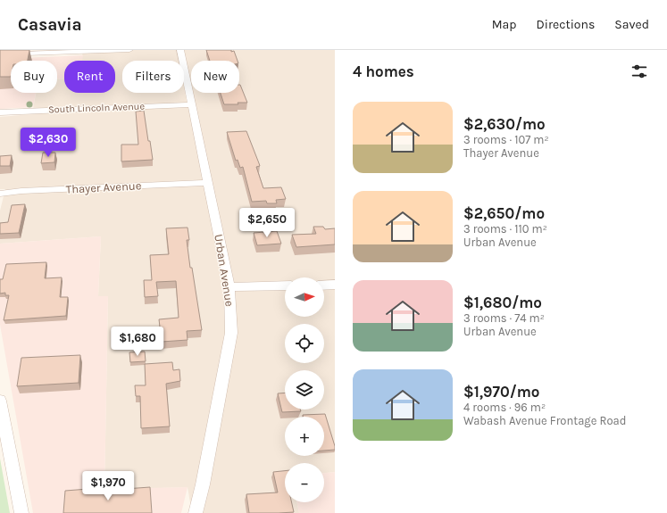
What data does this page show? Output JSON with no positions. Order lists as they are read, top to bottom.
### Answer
{
  "streets": {
    "street": ["South Lincoln Avenue", "Thayer Avenue", "Urban Avenue"]
  },
  "crossings": [
    ["South Lincoln Avenue", "Urban Avenue"],
    ["Thayer Avenue", "Urban Avenue"]
  ],
  "north": "right",
  "page": {
    "header": "Casavia",
    "nav": ["Map", "Directions", "Saved"],
    "heading": "4 homes",
    "chip": [
      "Buy",
      "Rent",
      "Filters",
      "New"
    ],
    "list": [
      {
        "name": "$2,630/mo",
        "note": "3 rooms · 107 m² · Thayer Avenue"
      },
      {
        "name": "$2,650/mo",
        "note": "3 rooms · 110 m² · Urban Avenue"
      },
      {
        "name": "$1,680/mo",
        "note": "3 rooms · 74 m² · Urban Avenue"
      },
      {
        "name": "$1,970/mo",
        "note": "4 rooms · 96 m² · Wabash Avenue Frontage Road"
      }
    ],
    "price": [
      "$2,630",
      "$2,650",
      "$1,680",
      "$1,970"
    ],
    "map_buttons": ["+", "−"]
  }
}
